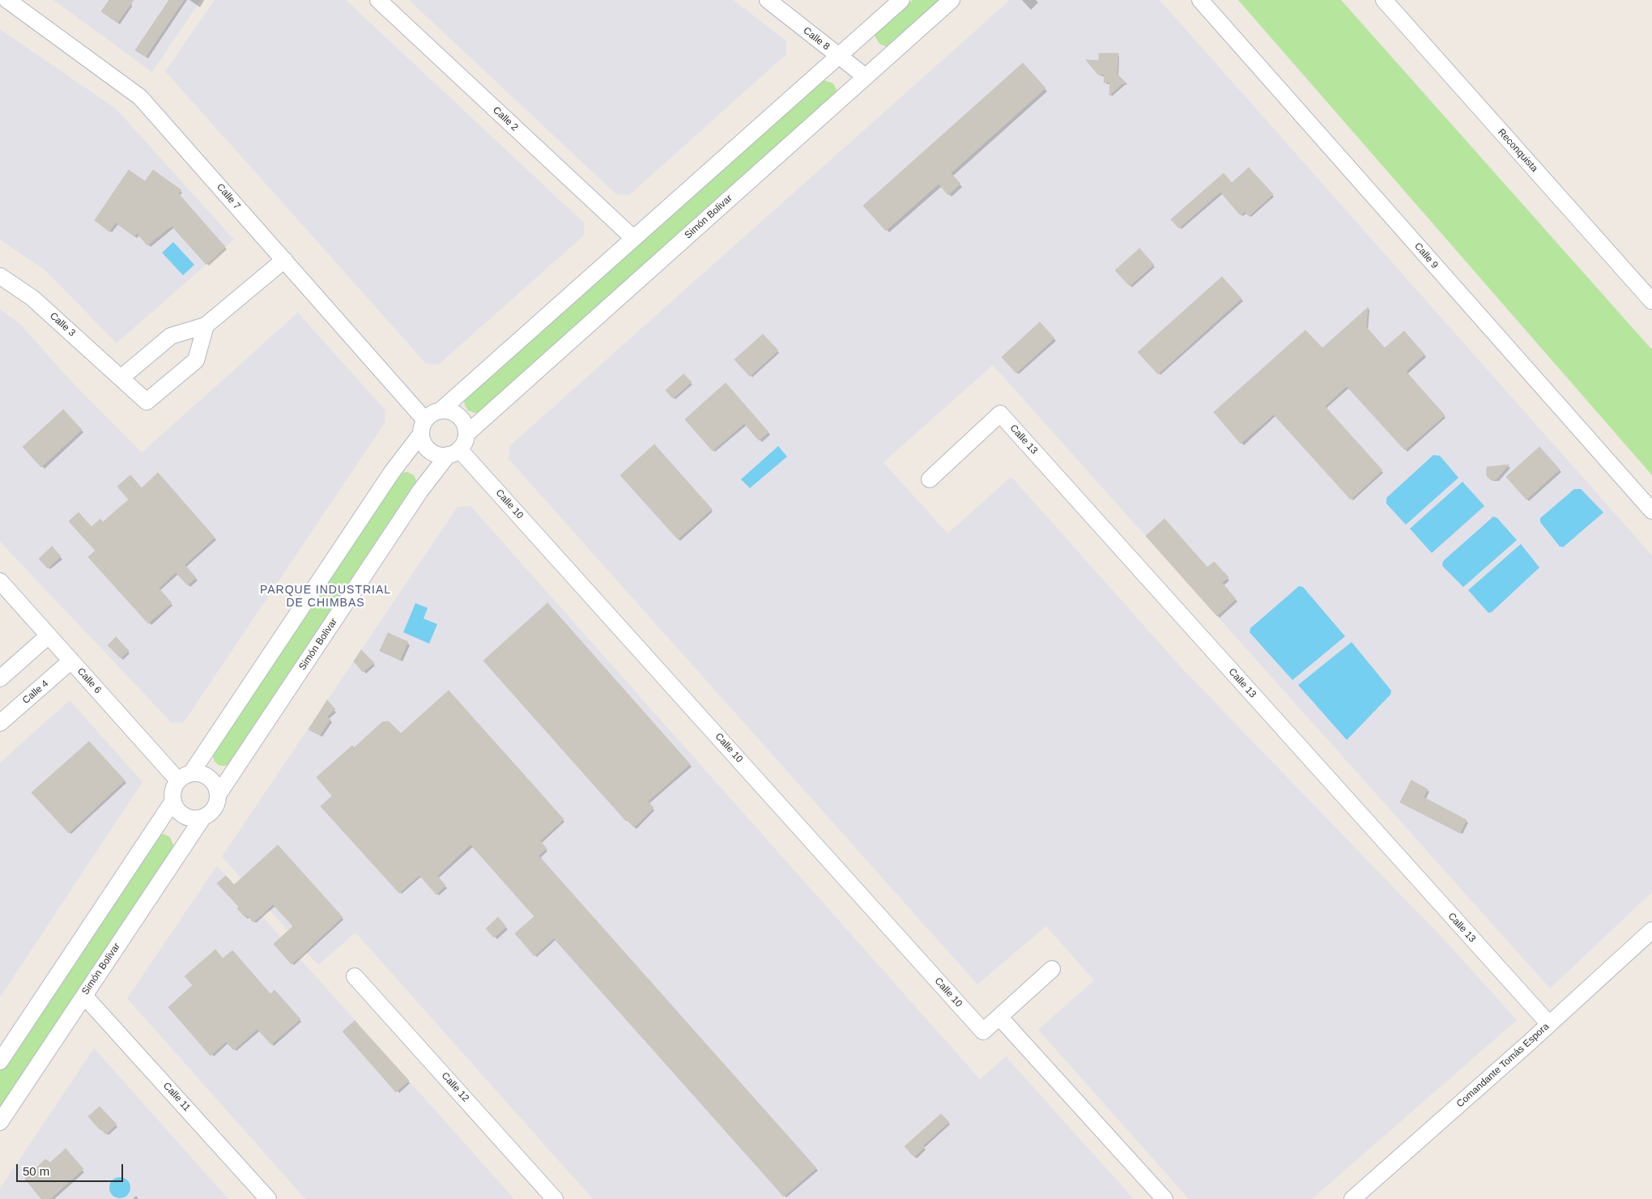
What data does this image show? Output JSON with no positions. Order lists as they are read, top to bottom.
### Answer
{
  "streets": {
    "street": [
      "Calle 8",
      "Calle 2",
      "Reconquista",
      "Calle 7",
      "Simón Bolivar",
      "Calle 9",
      "Calle 3",
      "Calle 13",
      "Calle 10",
      "Calle 6",
      "Calle 4",
      "Comandante Tomás Espora",
      "Calle 12",
      "Calle 11"
    ]
  },
  "crossings": [
    ["Calle 8", "Simón Bolivar"],
    ["Calle 7", "Simón Bolivar"],
    ["Calle 7", "Calle 10"],
    ["Simón Bolivar", "Calle 10"],
    ["Simón Bolivar", "Calle 6"],
    ["Simón Bolivar", "Calle 11"],
    ["Calle 13", "Comandante Tomás Espora"],
    ["Calle 6", "Calle 4"]
  ],
  "districts": ["PARQUE INDUSTRIAL DE CHIMBAS"],
  "scale_bar": "50 m"
}
